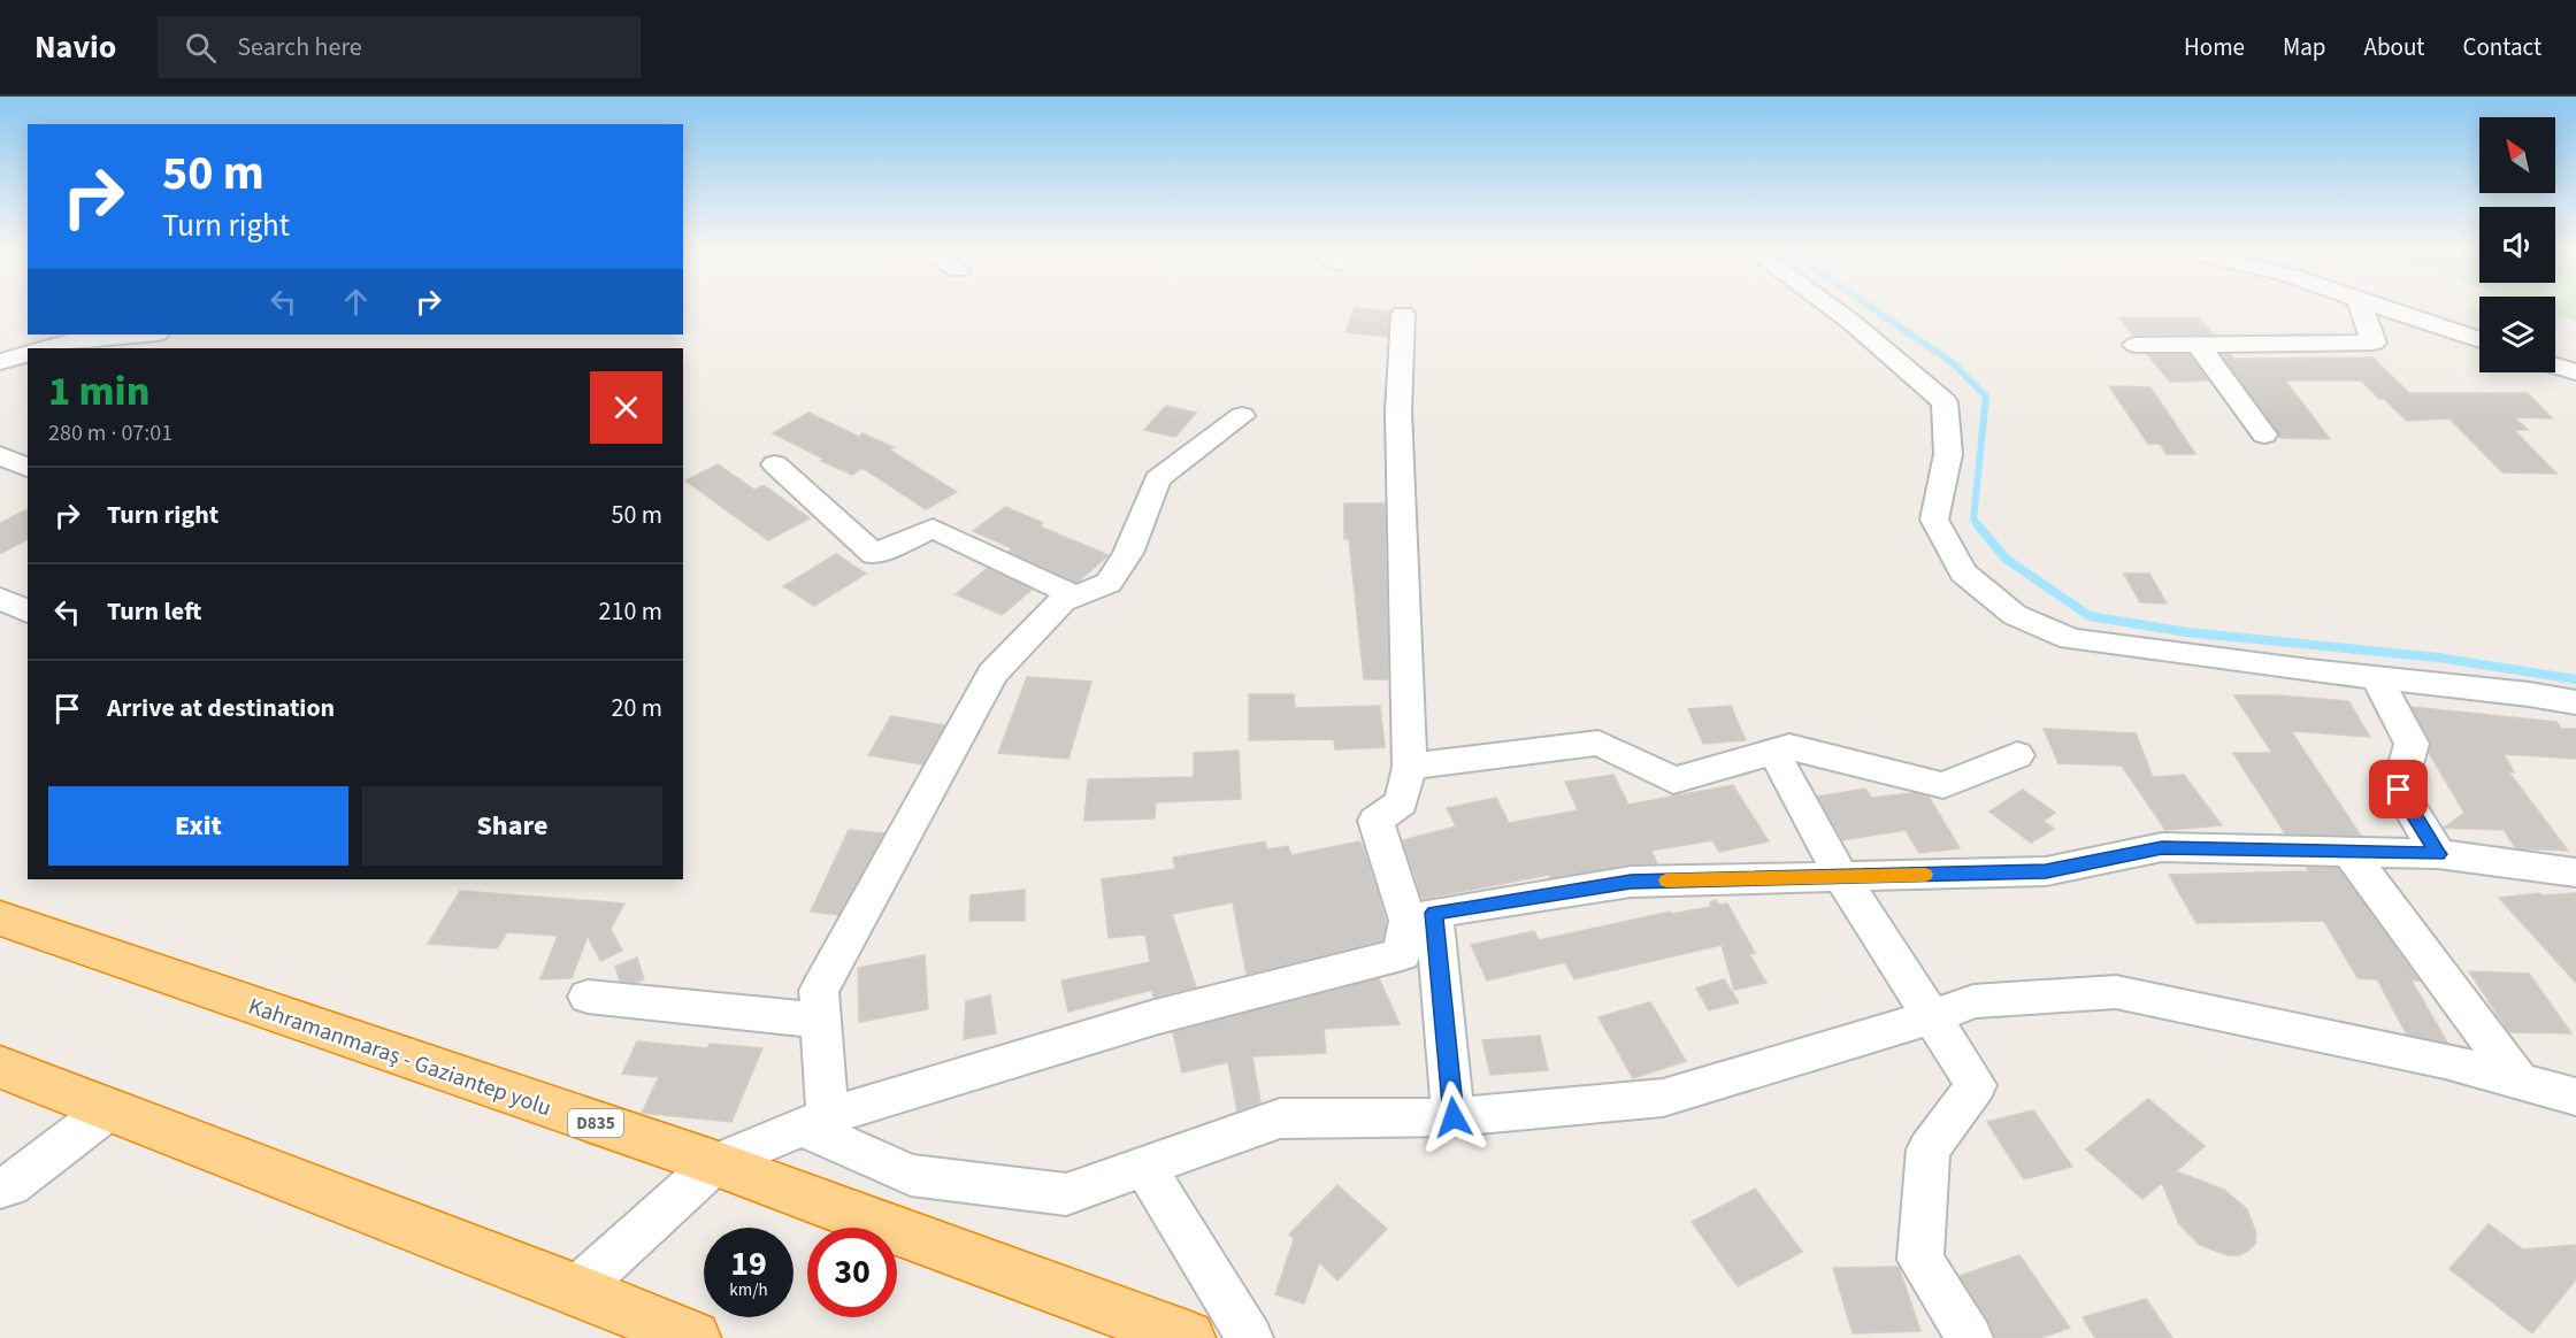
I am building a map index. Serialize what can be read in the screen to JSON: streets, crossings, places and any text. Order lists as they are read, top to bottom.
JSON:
{
  "streets": {
    "highway": ["Kahramanmaraş - Gaziantep yolu", "D835"]
  },
  "north": "top left",
  "page": {
    "header": "Navio",
    "search": "Search here",
    "nav": [
      "Home",
      "Map",
      "About",
      "Contact"
    ],
    "turn": ["50 m", "Turn right"],
    "heading": ["1 min", "280 m · 07:01"],
    "list": [
      {
        "name": "Turn right",
        "value": "50 m"
      },
      {
        "name": "Turn left",
        "value": "210 m"
      },
      {
        "name": "Arrive at destination",
        "value": "20 m"
      }
    ],
    "buttons": ["Exit", "Share"],
    "speed": "19 km/h",
    "limit": "30"
  }
}
